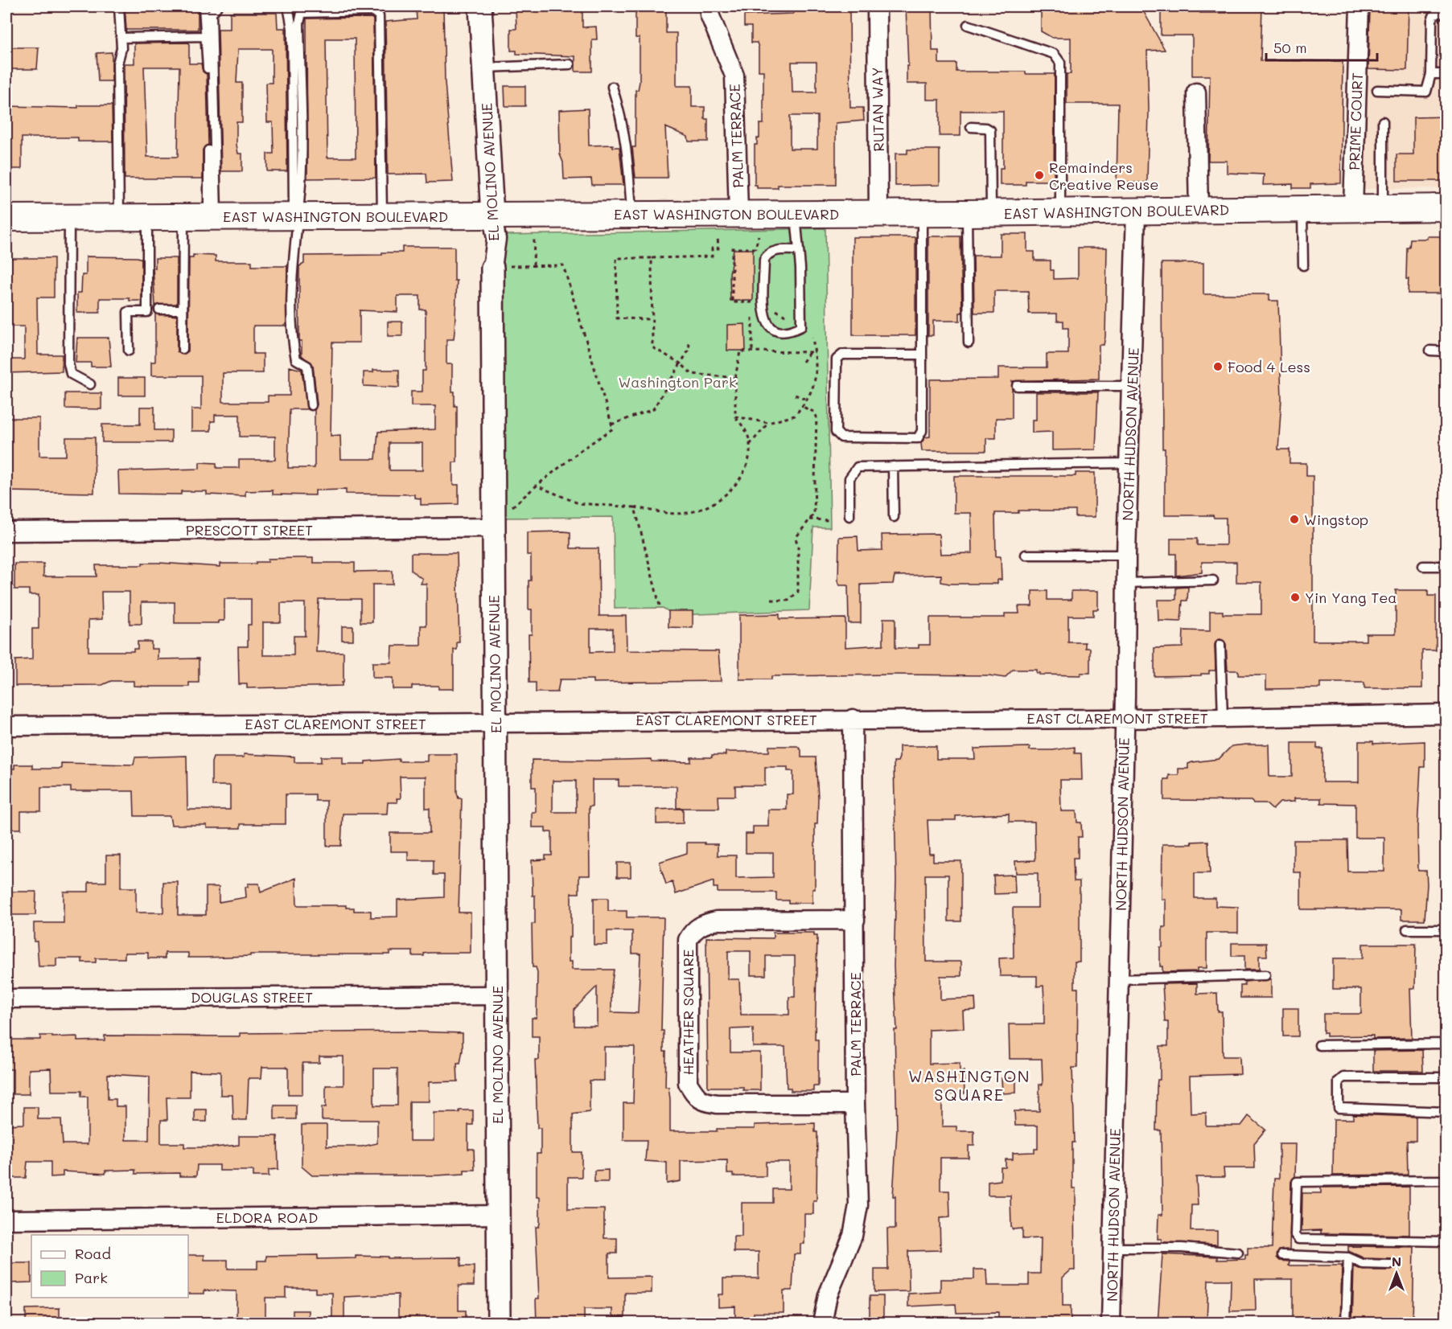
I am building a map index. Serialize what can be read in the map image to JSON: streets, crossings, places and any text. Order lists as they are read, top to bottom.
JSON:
{
  "streets": {
    "main road": ["EAST WASHINGTON BOULEVARD"],
    "street": [
      "RUTAN WAY",
      "PRIME COURT",
      "PALM TERRACE",
      "EL MOLINO AVENUE",
      "NORTH HUDSON AVENUE",
      "PRESCOTT STREET",
      "EAST CLAREMONT STREET",
      "DOUGLAS STREET",
      "HEATHER SQUARE",
      "ELDORA ROAD"
    ]
  },
  "crossings": [
    ["RUTAN WAY", "EAST WASHINGTON BOULEVARD"],
    ["PRIME COURT", "EAST WASHINGTON BOULEVARD"],
    ["PALM TERRACE", "EAST WASHINGTON BOULEVARD"],
    ["PALM TERRACE", "EAST CLAREMONT STREET"],
    ["PALM TERRACE", "HEATHER SQUARE"],
    ["EL MOLINO AVENUE", "EAST WASHINGTON BOULEVARD"],
    ["EL MOLINO AVENUE", "PRESCOTT STREET"],
    ["EL MOLINO AVENUE", "EAST CLAREMONT STREET"],
    ["EL MOLINO AVENUE", "DOUGLAS STREET"],
    ["EL MOLINO AVENUE", "ELDORA ROAD"],
    ["EAST WASHINGTON BOULEVARD", "NORTH HUDSON AVENUE"],
    ["NORTH HUDSON AVENUE", "EAST CLAREMONT STREET"]
  ],
  "districts": ["WASHINGTON SQUARE"],
  "parks": ["Washington Park"],
  "places": [
    "Remainders Creative Reuse",
    "Food 4 Less",
    "Wingstop",
    "Yin Yang Tea"
  ],
  "legend": ["Road", "Park"],
  "scale_bar": "50 m",
  "north": "top"
}
